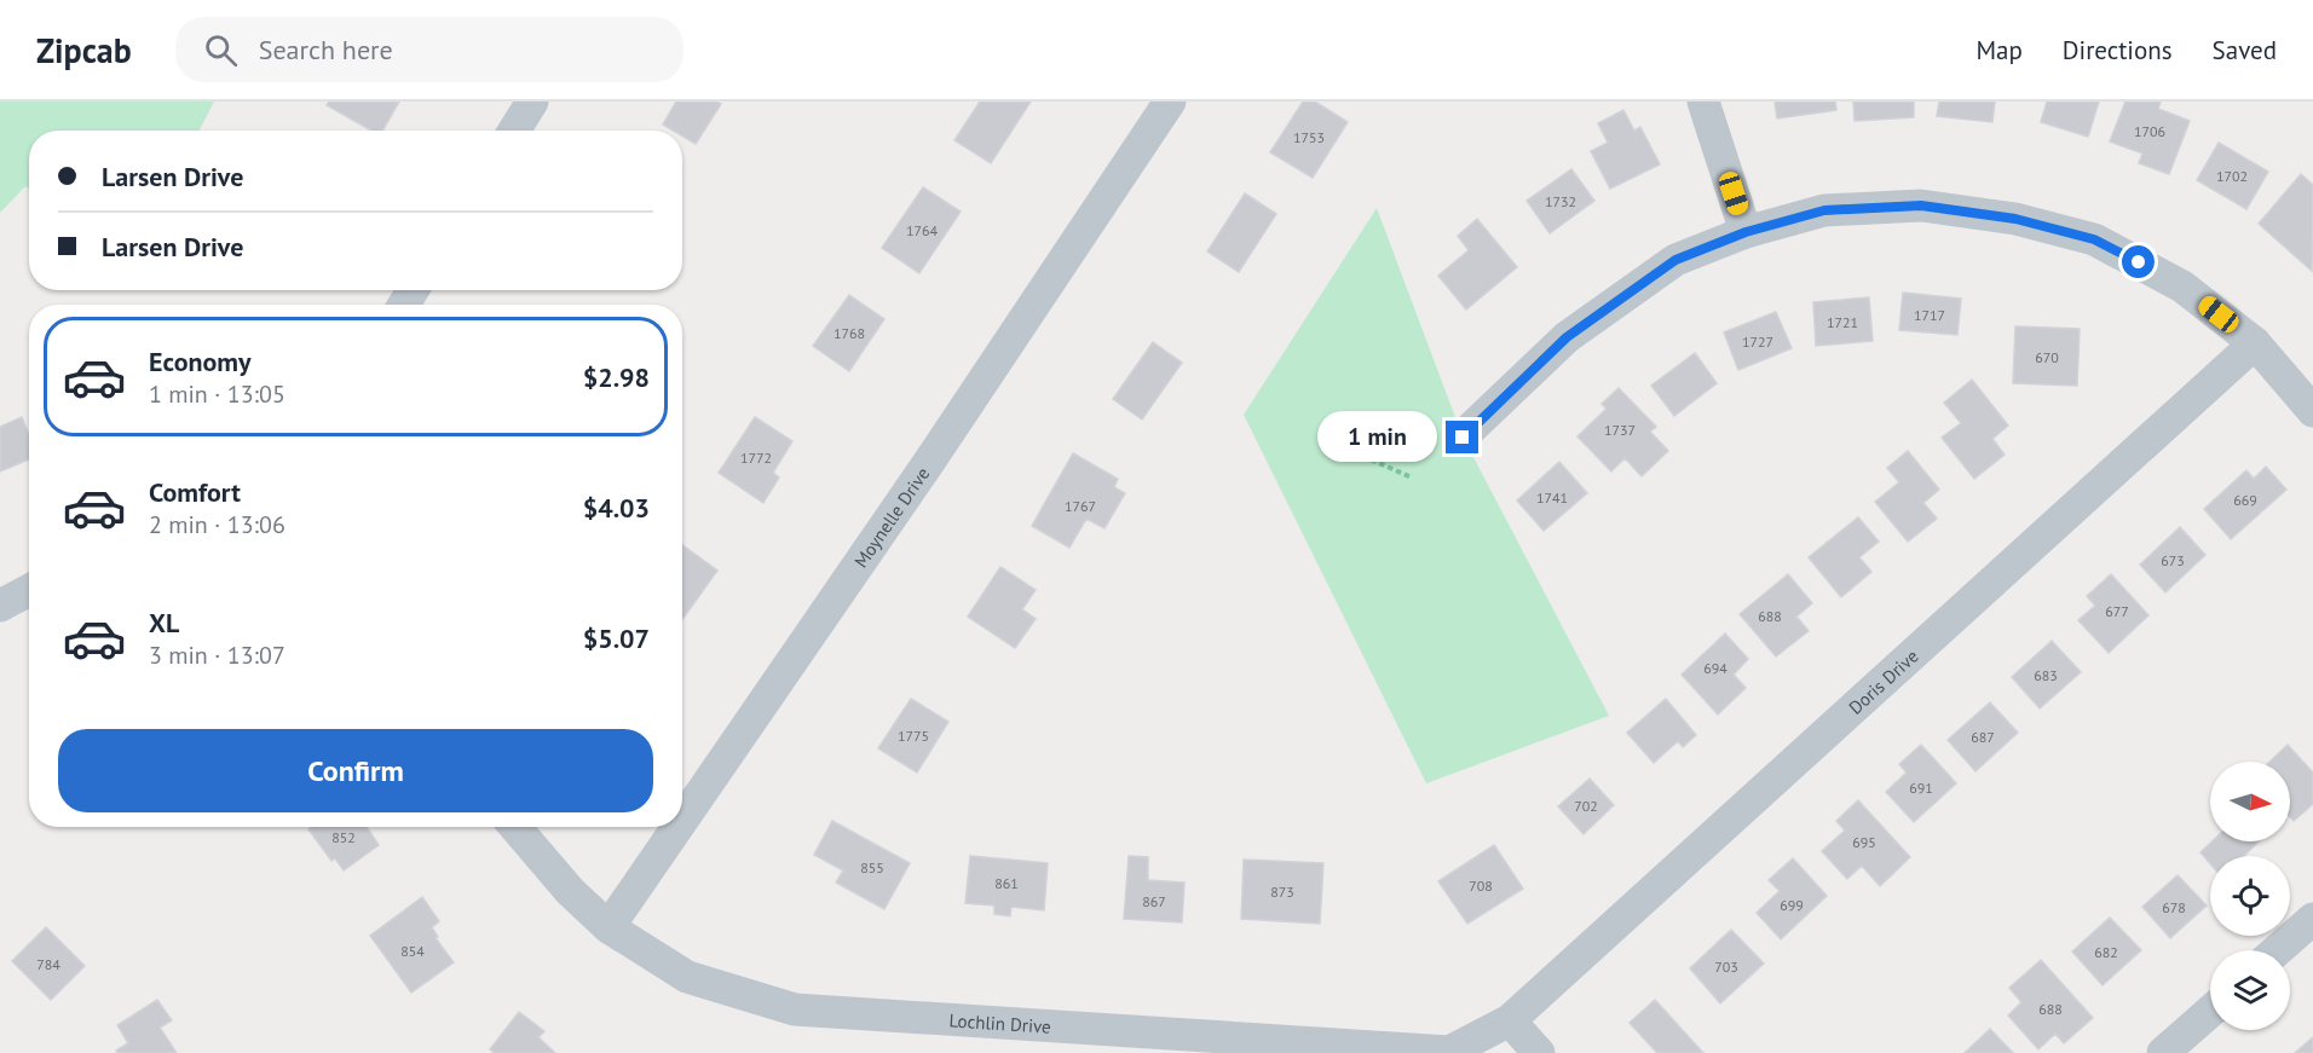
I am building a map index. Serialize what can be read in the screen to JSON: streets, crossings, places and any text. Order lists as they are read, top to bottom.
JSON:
{
  "streets": {
    "street": ["Moynelle Drive", "Doris Drive", "Lochlin Drive"]
  },
  "crossings": [
    ["Moynelle Drive", "Lochlin Drive"],
    ["Doris Drive", "Lochlin Drive"]
  ],
  "house_numbers": [
    "1706",
    "1753",
    "1702",
    "1732",
    "1764",
    "1717",
    "1721",
    "1768",
    "1727",
    "670",
    "1737",
    "1772",
    "1741",
    "669",
    "1767",
    "673",
    "677",
    "688",
    "694",
    "683",
    "1775",
    "687",
    "691",
    "702",
    "852",
    "695",
    "855",
    "861",
    "708",
    "873",
    "867",
    "699",
    "678",
    "854",
    "682",
    "784",
    "703",
    "688"
  ],
  "north": "right",
  "page": {
    "header": "Zipcab",
    "search": "Search here",
    "nav": ["Map", "Directions", "Saved"],
    "banner": ["Larsen Drive", "Larsen Drive"],
    "list": [
      {
        "name": "Economy",
        "note": "1 min · 13:05",
        "value": "$2.98"
      },
      {
        "name": "Comfort",
        "note": "2 min · 13:06",
        "value": "$4.03"
      },
      {
        "name": "XL",
        "note": "3 min · 13:07",
        "value": "$5.07"
      }
    ],
    "bubble": "1 min",
    "buttons": "Confirm"
  }
}
